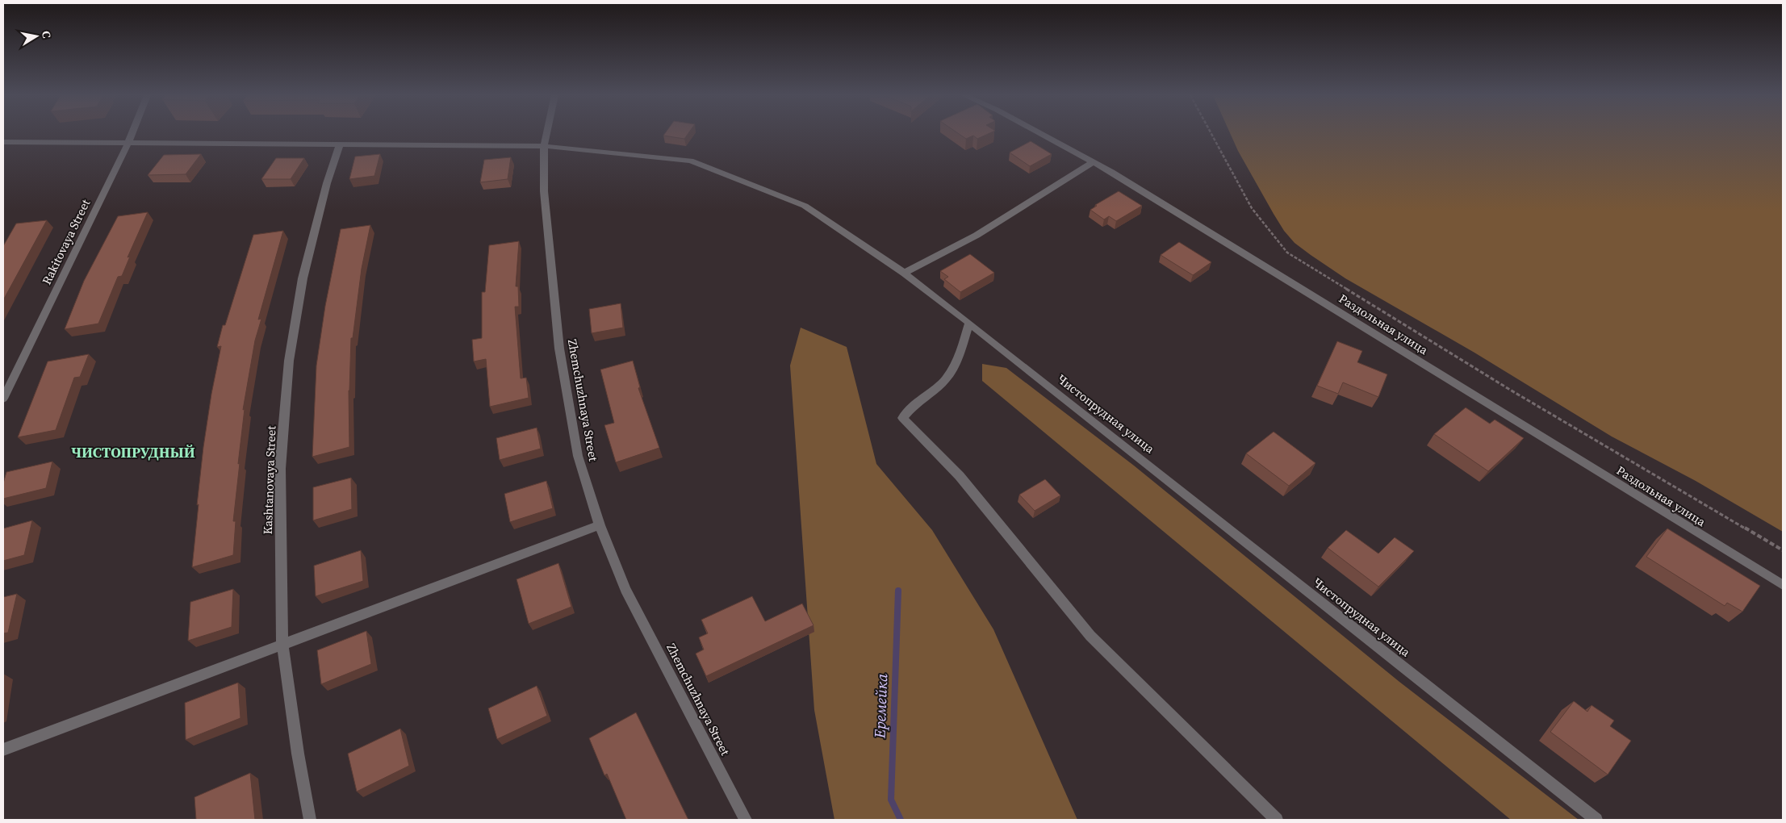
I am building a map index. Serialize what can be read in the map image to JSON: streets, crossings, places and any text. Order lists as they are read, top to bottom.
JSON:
{
  "streets": {
    "street": [
      "Rakitovaya Street",
      "Раздольная улица",
      "Zhemchuzhnaya Street",
      "Чистопрудная улица",
      "Kashtanovaya Street"
    ]
  },
  "crossings": [
    ["Rakitovaya Street", "Чистопрудная улица"],
    ["Zhemchuzhnaya Street", "Чистопрудная улица"],
    ["Чистопрудная улица", "Kashtanovaya Street"]
  ],
  "districts": ["ЧИСТОПРУДНЫЙ"],
  "water": ["Еремейка"],
  "north": "right"
}
